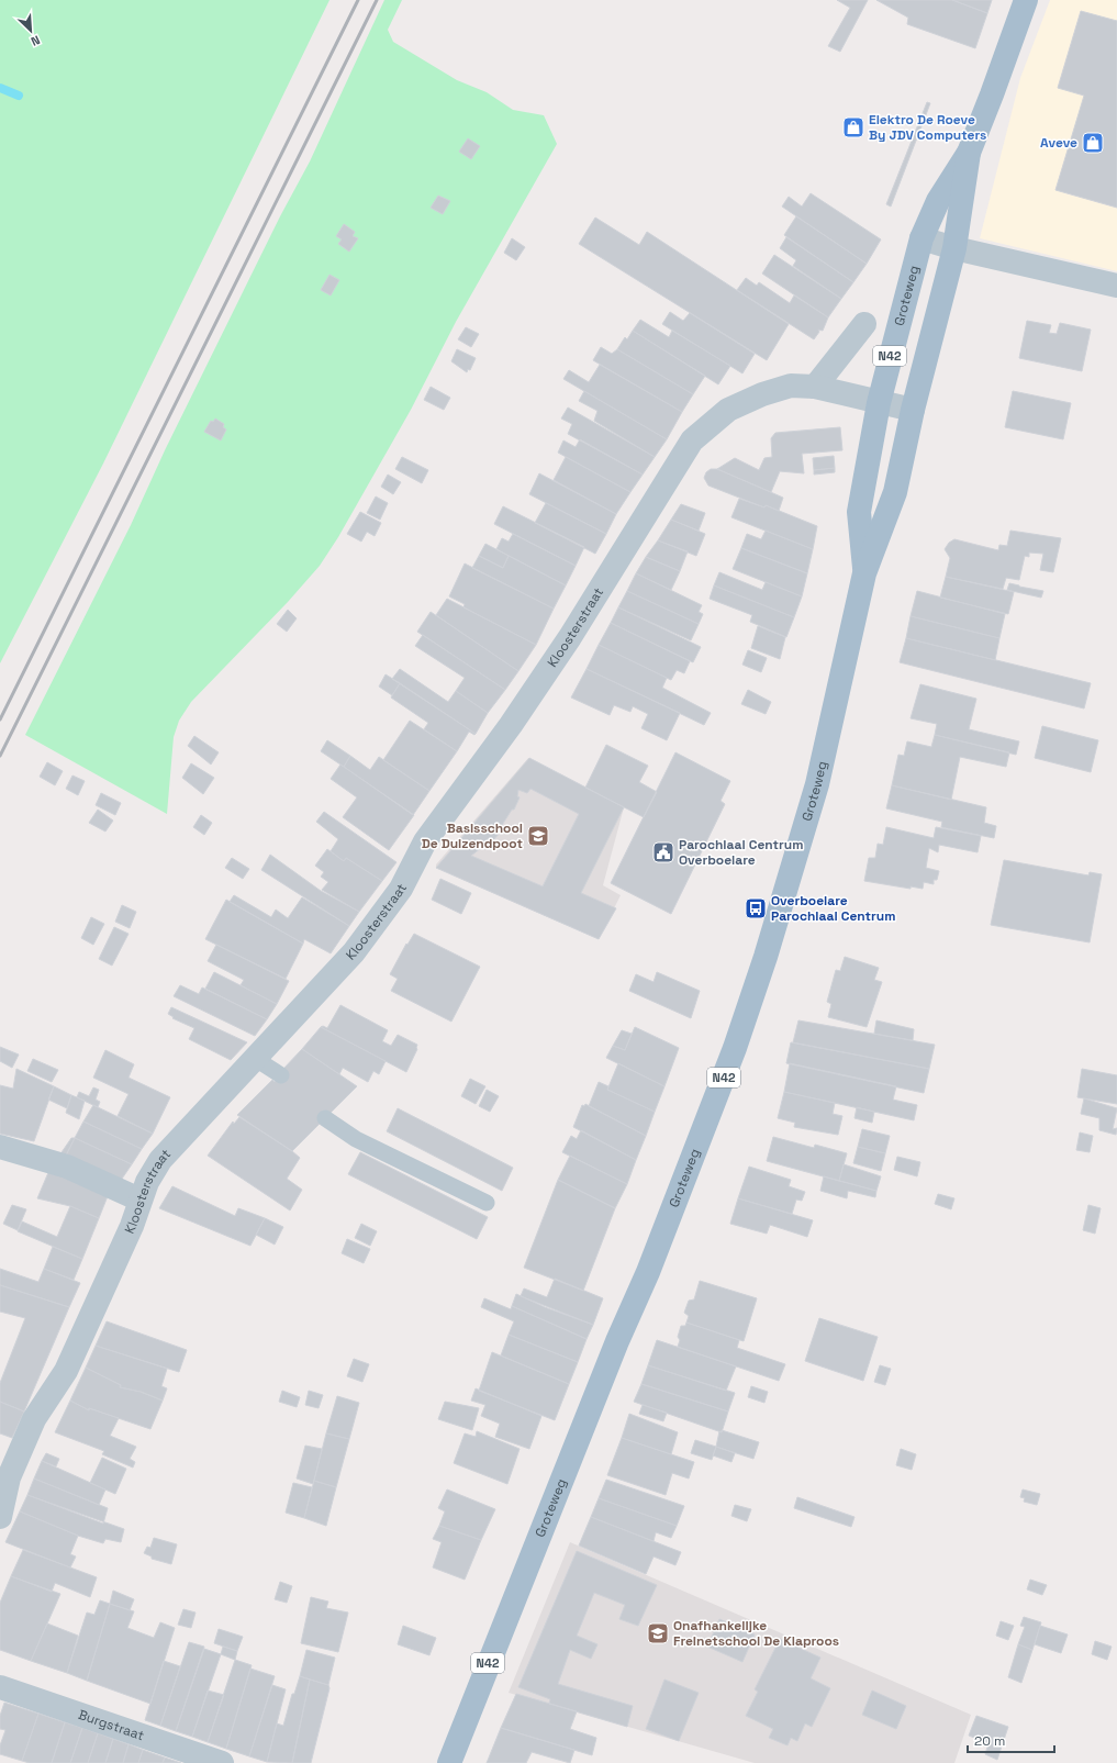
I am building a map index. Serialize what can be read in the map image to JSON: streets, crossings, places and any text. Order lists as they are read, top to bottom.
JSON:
{
  "streets": {
    "main road": ["Groteweg", "N42"],
    "street": ["Kloosterstraat", "Burgstraat"]
  },
  "crossings": [
    ["Groteweg", "Kloosterstraat"]
  ],
  "places": {
    "shop": ["Elektro De Roeve By JDV Computers", "Aveve"],
    "school or university": ["Basisschool De Duizendpoot", "Onafhankelijke Freinetschool De Klaproos"],
    "public building": ["Parochiaal Centrum Overboelare"],
    "bus stop": ["Overboelare Parochiaal Centrum"]
  },
  "scale_bar": "20 m",
  "north": "bottom right"
}
